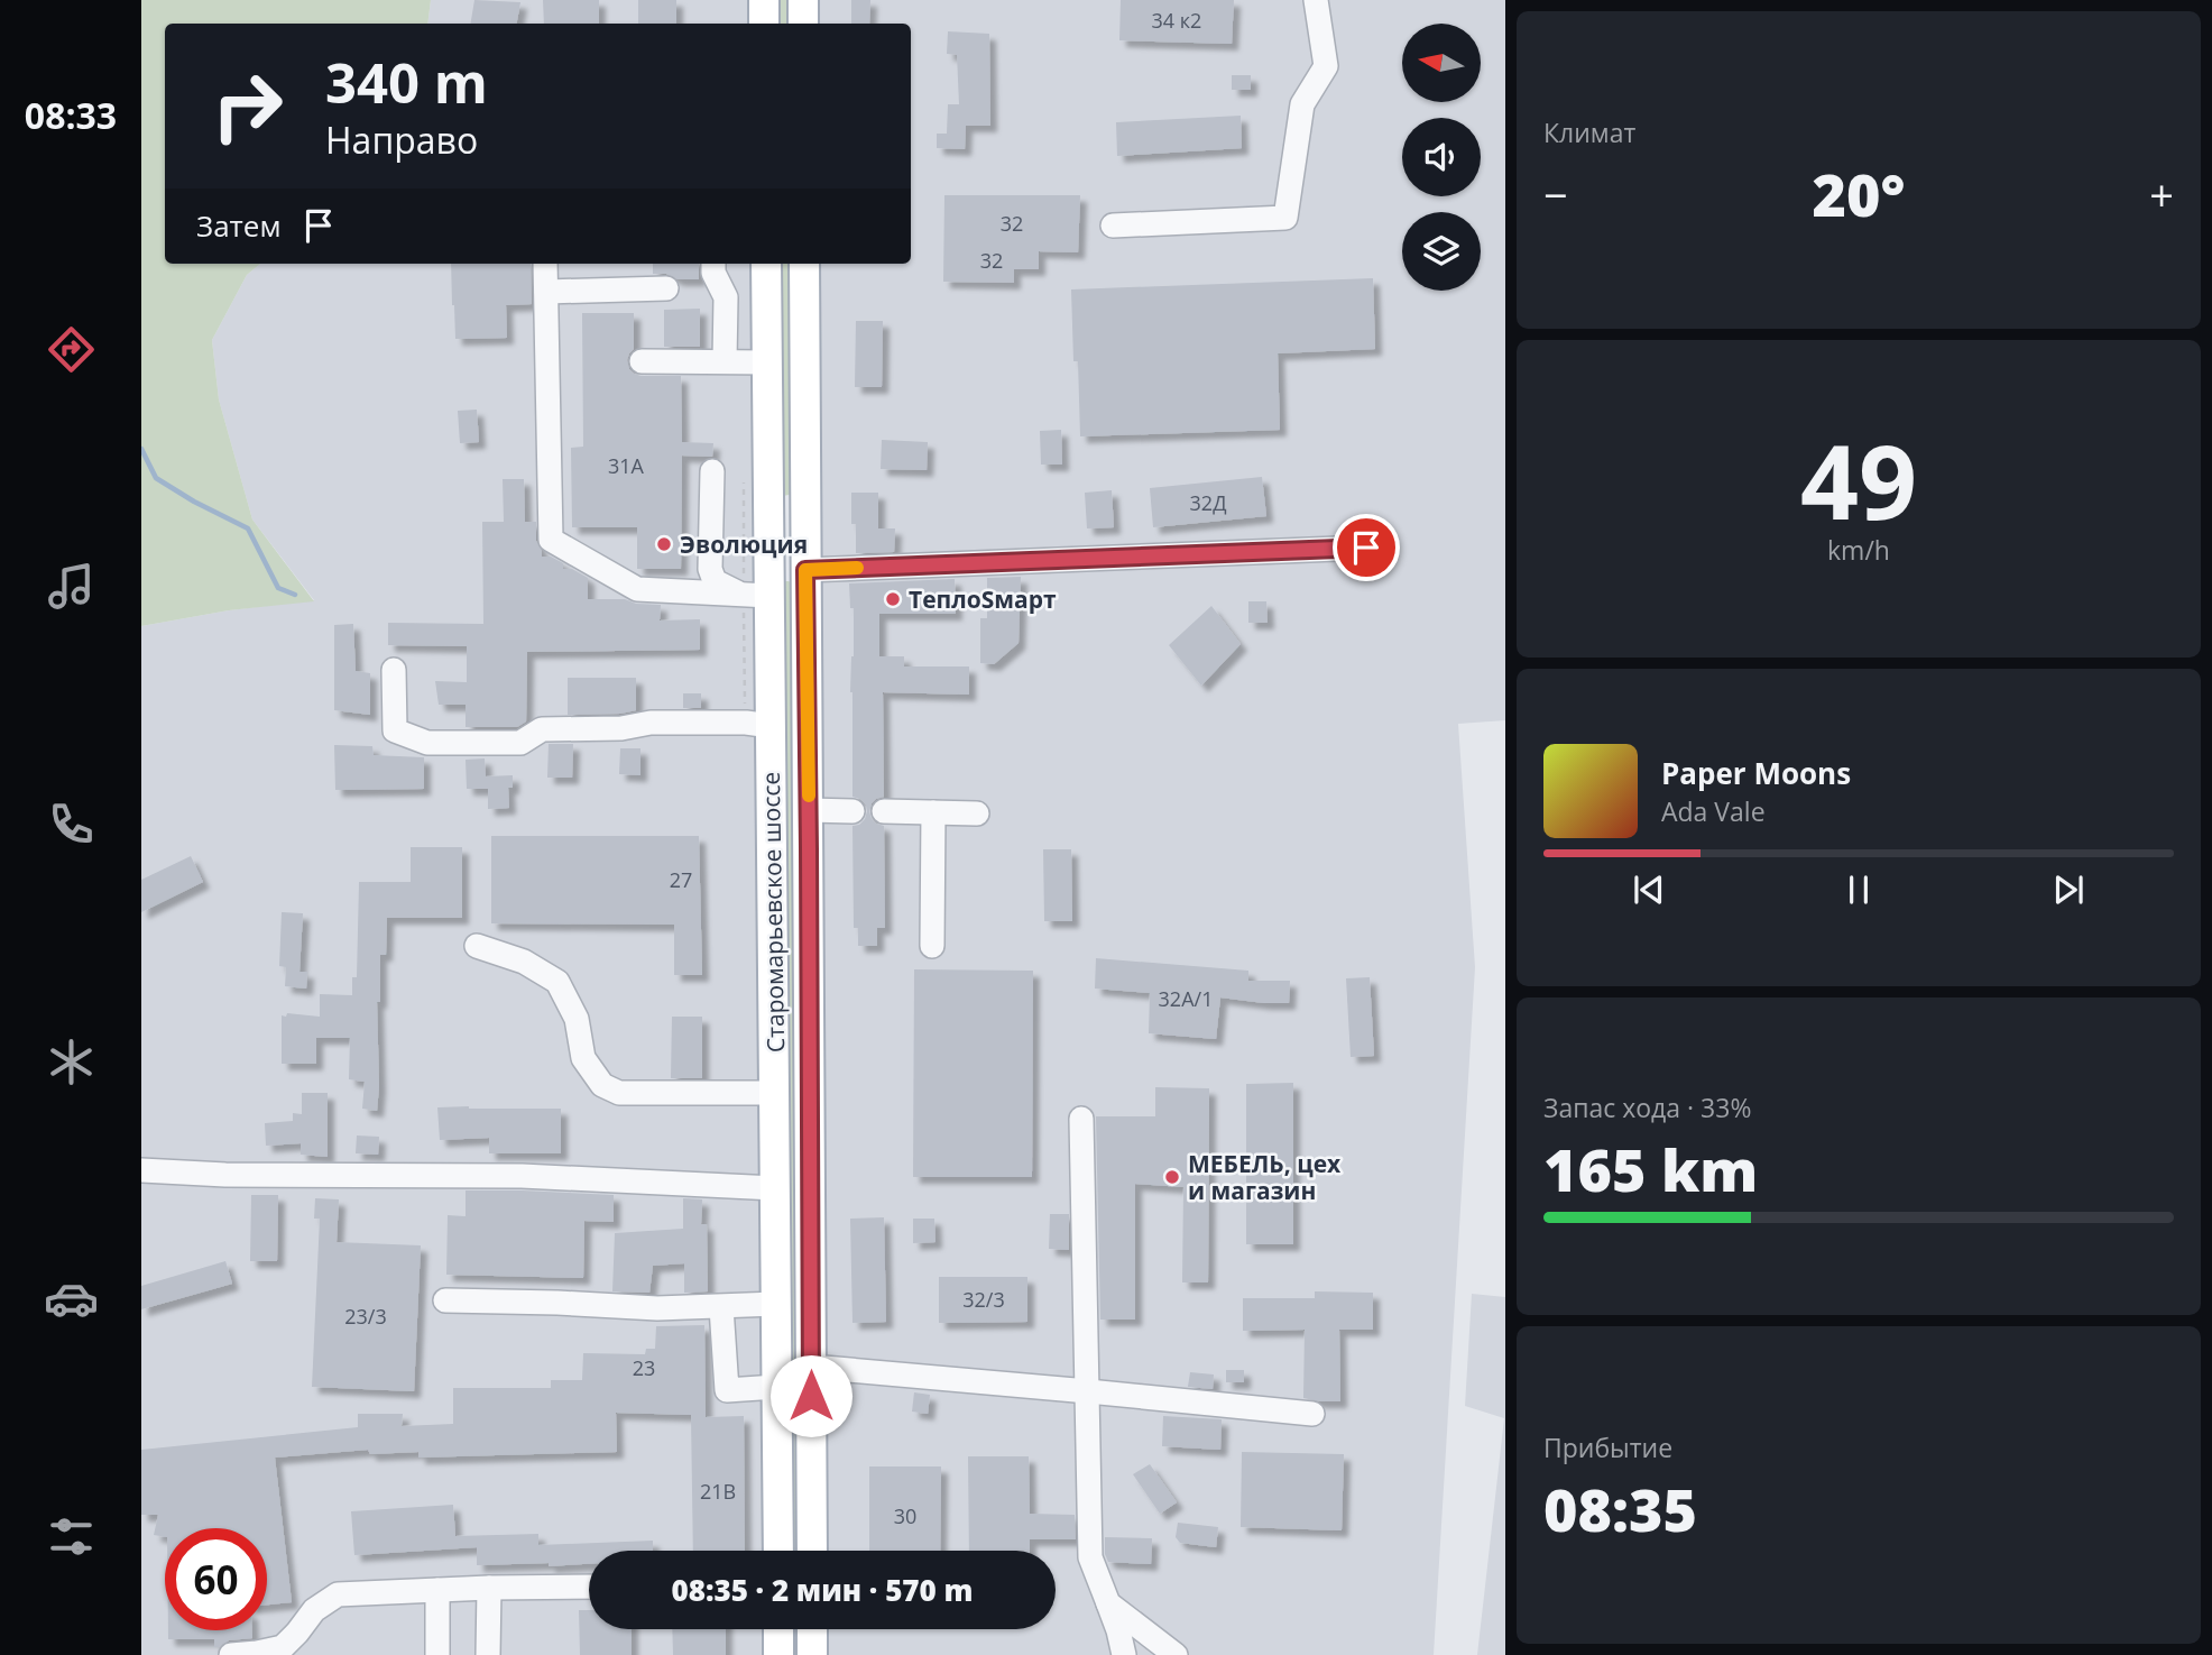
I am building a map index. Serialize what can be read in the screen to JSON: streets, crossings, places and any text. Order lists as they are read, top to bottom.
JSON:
{
  "streets": {
    "main road": ["Старомарьевское шоссе"]
  },
  "places": ["Эволюция", "ТеплоSмарт", "МЕБЕЛЬ, цех и магазин"],
  "house_numbers": [
    "34 к2",
    "32",
    "32",
    "31А",
    "32Д",
    "27",
    "32А/1",
    "32/3",
    "23/3",
    "23",
    "21В",
    "30"
  ],
  "north": "left",
  "page": {
    "tabs": "08:33",
    "tile": [
      "Климат",
      ["49", "km/h"],
      ["Запас хода · 33%", "165 km"],
      ["Прибытие", "08:35"]
    ],
    "turn": ["340 m", "Направо"],
    "heat": ["−", "20°", "+"],
    "then": "Затем",
    "song": ["Paper Moons", "Ada Vale"],
    "limit": "60",
    "trip": "08:35 · 2 мин · 570 m"
  }
}
